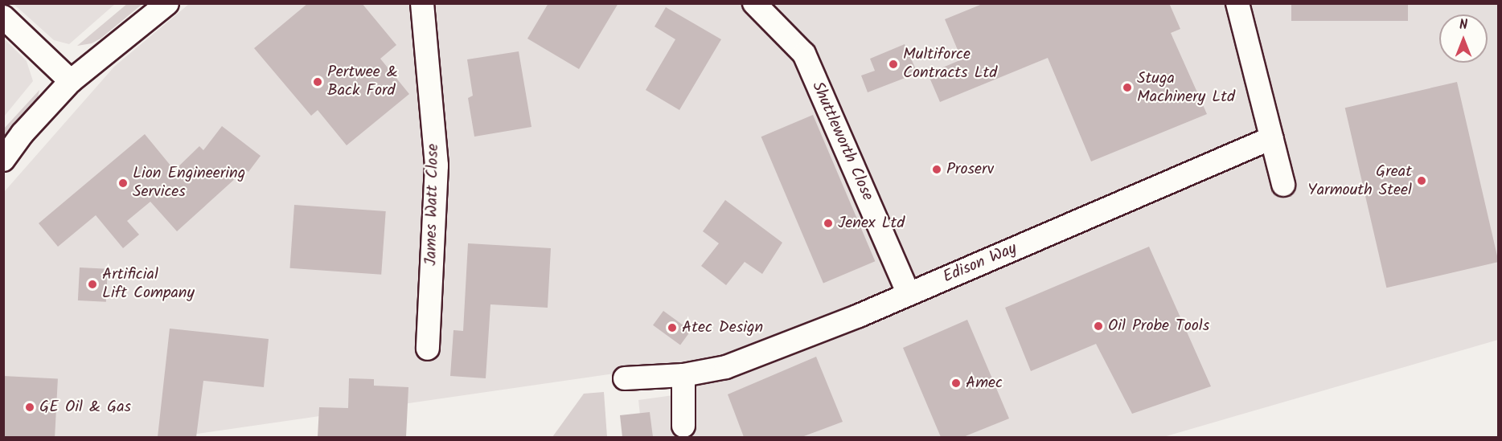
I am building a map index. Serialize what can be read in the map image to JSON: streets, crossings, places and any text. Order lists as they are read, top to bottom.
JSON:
{
  "streets": {
    "street": ["Shuttleworth Close", "James Watt Close", "Edison Way"]
  },
  "crossings": [
    ["Shuttleworth Close", "Edison Way"]
  ],
  "places": [
    "Multiforce Contracts Ltd",
    "Pertwee & Back Ford",
    "Stuga Machinery Ltd",
    "Proserv",
    "Great Yarmouth Steel",
    "Lion Engineering Services",
    "Jenex Ltd",
    "Artificial Lift Company",
    "Oil Probe Tools",
    "Atec Design",
    "Amec",
    "GE Oil & Gas"
  ],
  "north": "top"
}
